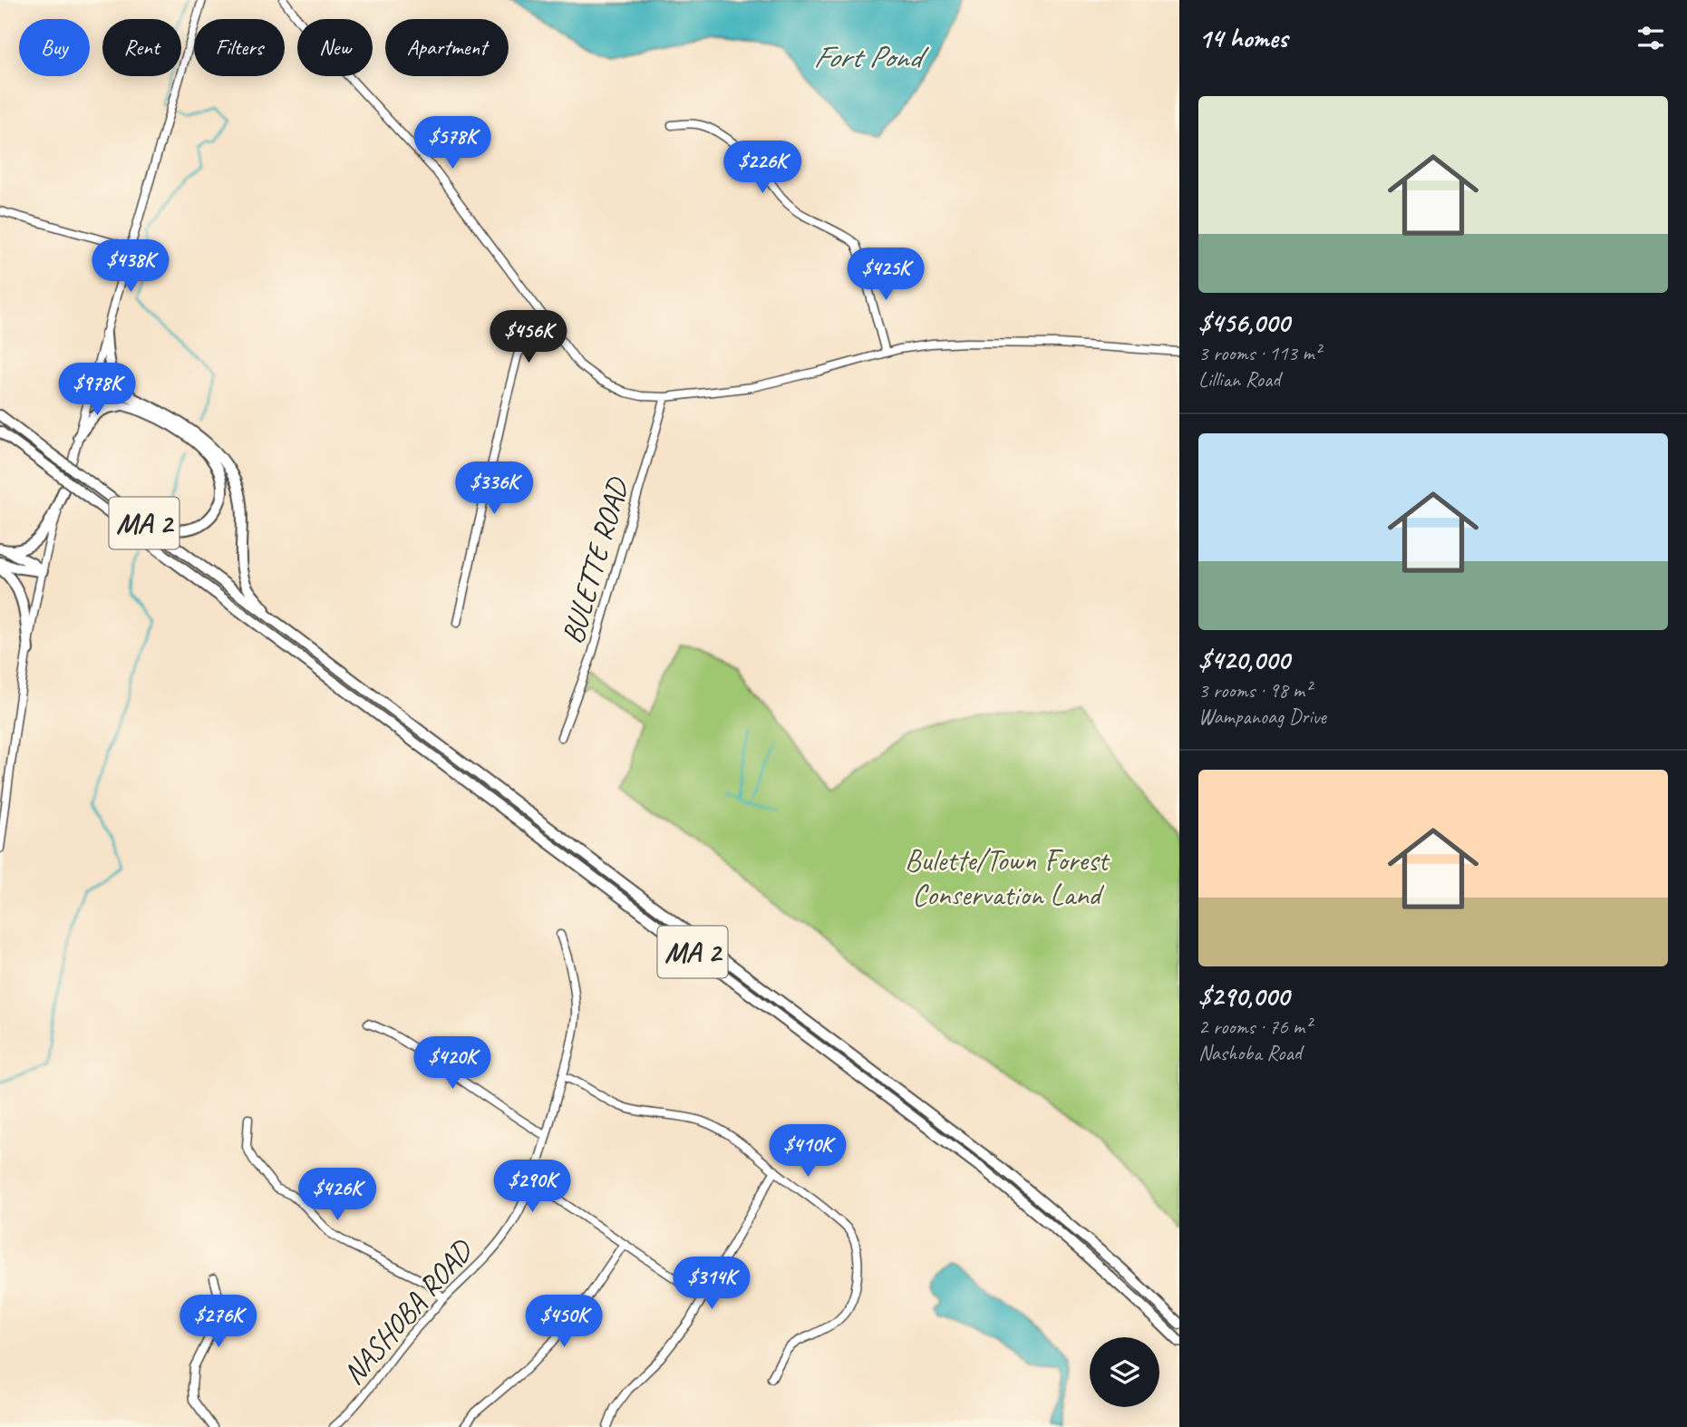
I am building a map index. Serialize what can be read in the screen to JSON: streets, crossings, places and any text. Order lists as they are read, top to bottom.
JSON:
{
  "streets": {
    "highway": ["MA 2"],
    "street": ["BULETTE ROAD", "NASHOBA ROAD"]
  },
  "water": ["Fort Pond"],
  "parks": ["Bulette/Town Forest Conservation Land"],
  "page": {
    "heading": "14 homes",
    "chip": [
      "Buy",
      "Rent",
      "Filters",
      "New",
      "Apartment"
    ],
    "list": [
      {
        "name": "$456,000",
        "note": "3 rooms · 113 m² · Lillian Road"
      },
      {
        "name": "$420,000",
        "note": "3 rooms · 98 m² · Wampanoag Drive"
      },
      {
        "name": "$290,000",
        "note": "2 rooms · 76 m² · Nashoba Road"
      }
    ],
    "price": [
      "$578K",
      "$226K",
      "$438K",
      "$425K",
      "$456K",
      "$978K",
      "$336K",
      "$420K",
      "$410K",
      "$290K",
      "$426K",
      "$314K",
      "$276K",
      "$450K"
    ]
  }
}
